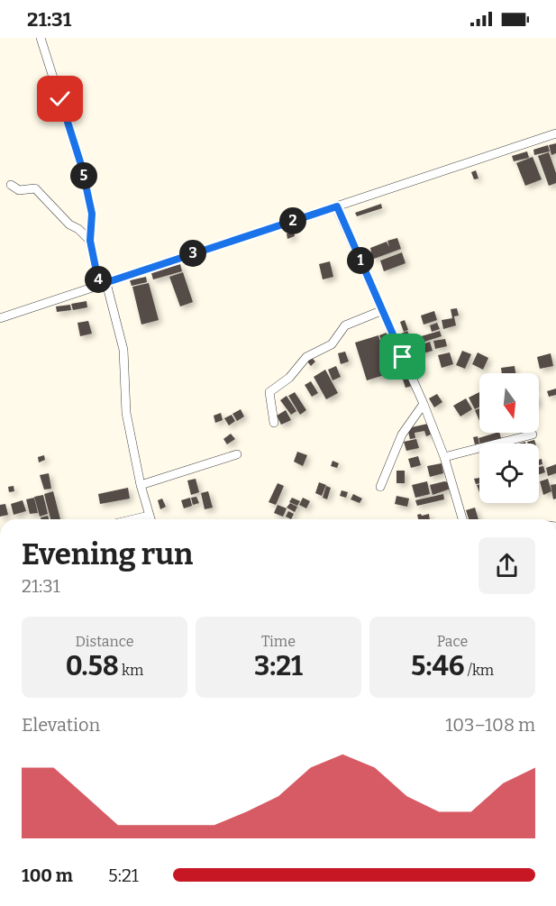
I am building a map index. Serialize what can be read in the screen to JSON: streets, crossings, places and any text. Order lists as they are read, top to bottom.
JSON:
{
  "north": "bottom",
  "page": {
    "status": "21:31",
    "pins": [
      "5",
      "2",
      "3",
      "1",
      "4"
    ],
    "heading": ["Evening run", "21:31"],
    "stats": [
      ["Distance", "0.58 km"],
      ["Time", "3:21"],
      ["Pace", "5:46 /km"]
    ],
    "chart": ["Elevation", "103–108 m"],
    "list": [
      {
        "name": "100 m",
        "note": "5:21"
      }
    ]
  }
}
